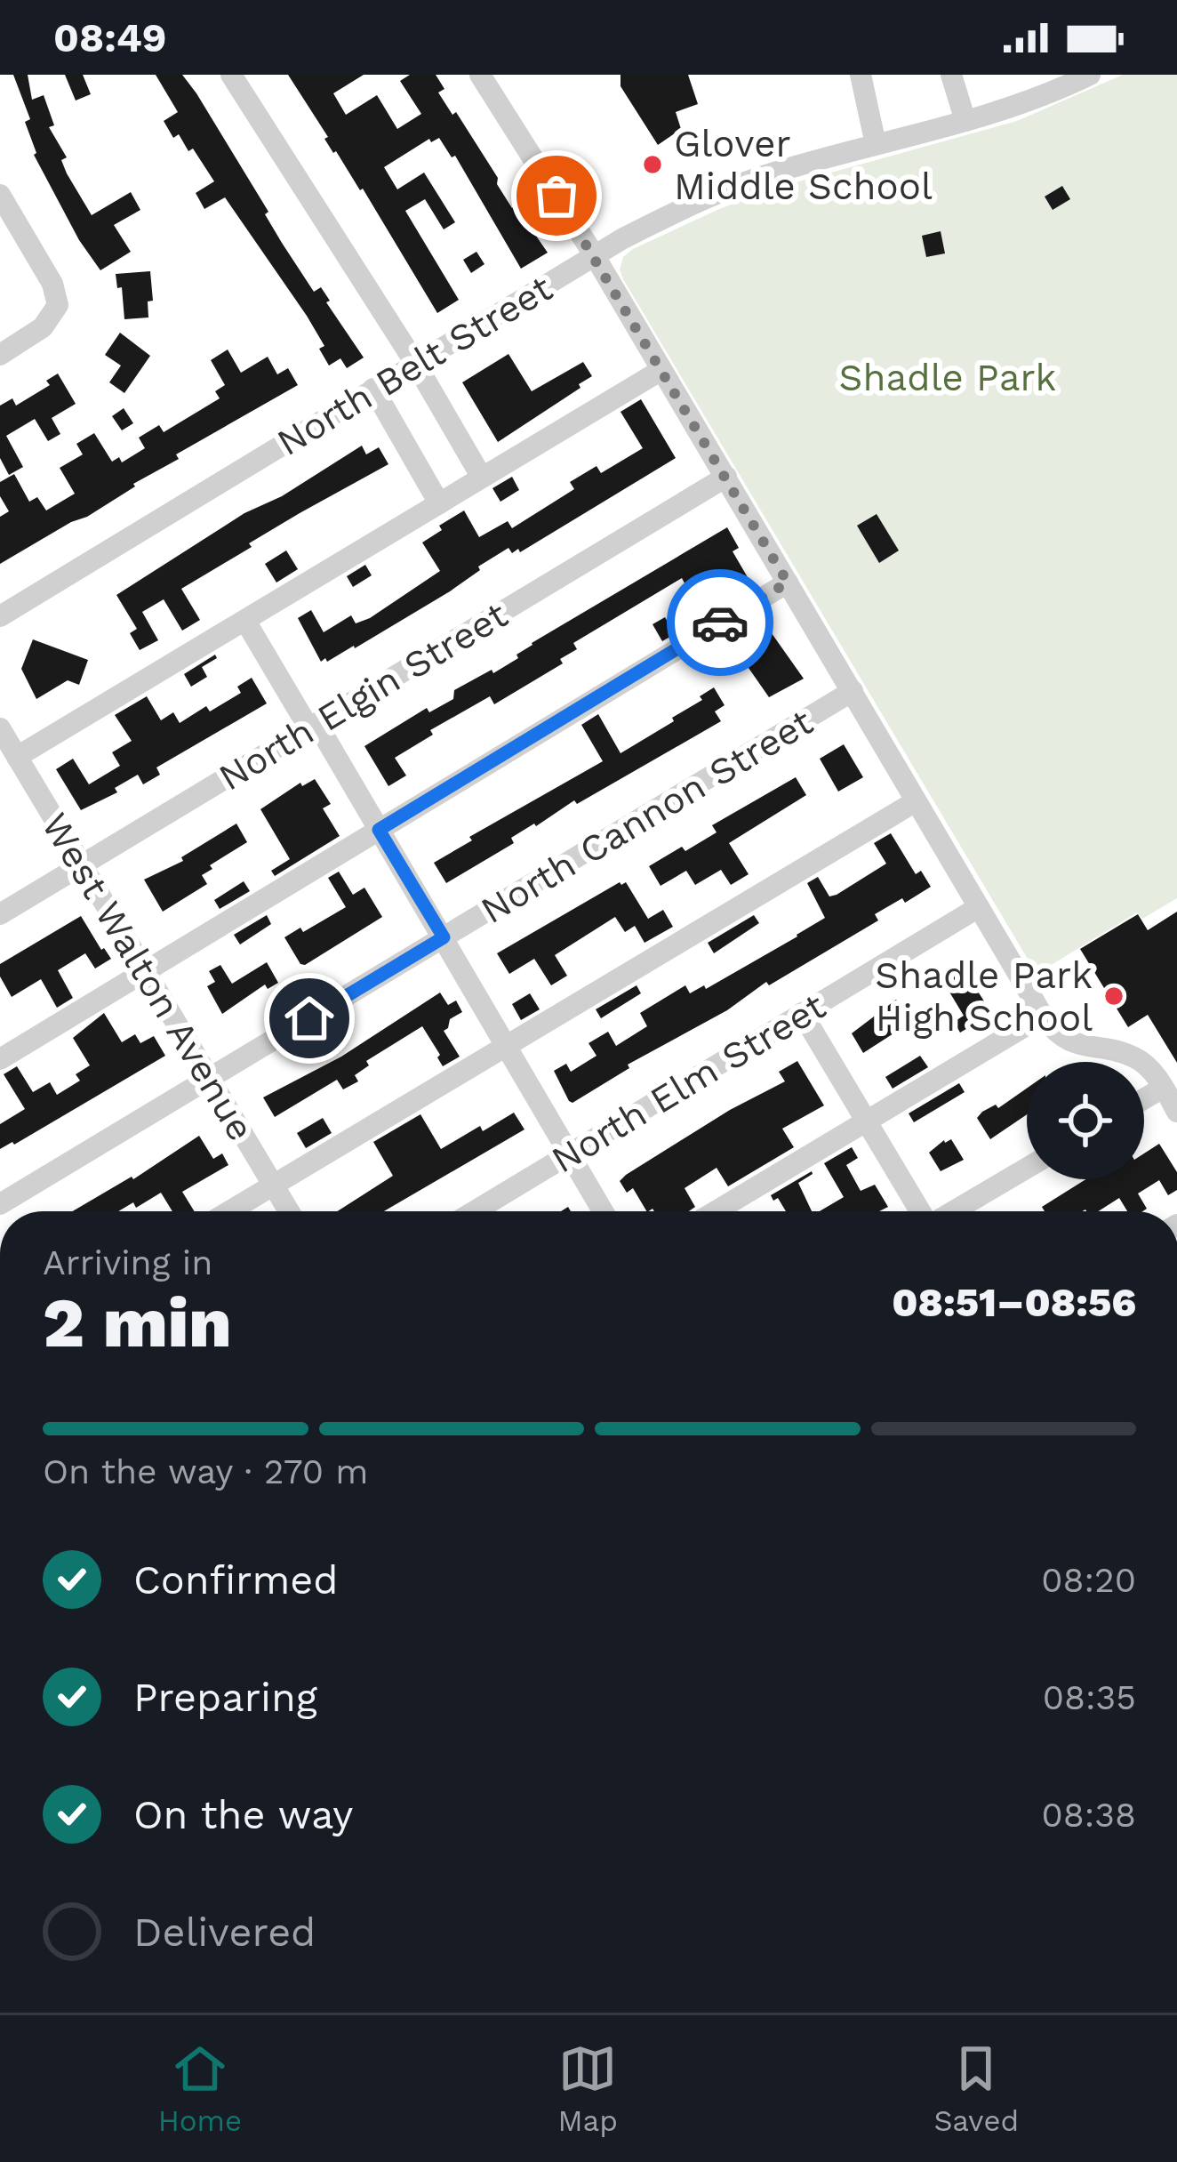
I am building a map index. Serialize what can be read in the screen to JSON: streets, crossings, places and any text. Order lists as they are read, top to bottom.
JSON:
{
  "streets": {
    "street": [
      "North Belt Street",
      "North Elgin Street",
      "North Cannon Street",
      "West Walton Avenue",
      "North Elm Street"
    ]
  },
  "crossings": [
    ["North Elgin Street", "West Walton Avenue"],
    ["North Cannon Street", "West Walton Avenue"]
  ],
  "parks": ["Shadle Park"],
  "places": ["Glover Middle School", "Shadle Park High School"],
  "page": {
    "status": "08:49",
    "heading": ["2 min", "Arriving in", "08:51–08:56"],
    "bar": "On the way · 270 m",
    "list": [
      ["Confirmed", "08:20"],
      ["Preparing", "08:35"],
      ["On the way", "08:38"],
      "Delivered"
    ],
    "tabs": ["Home", "Map", "Saved"]
  }
}
